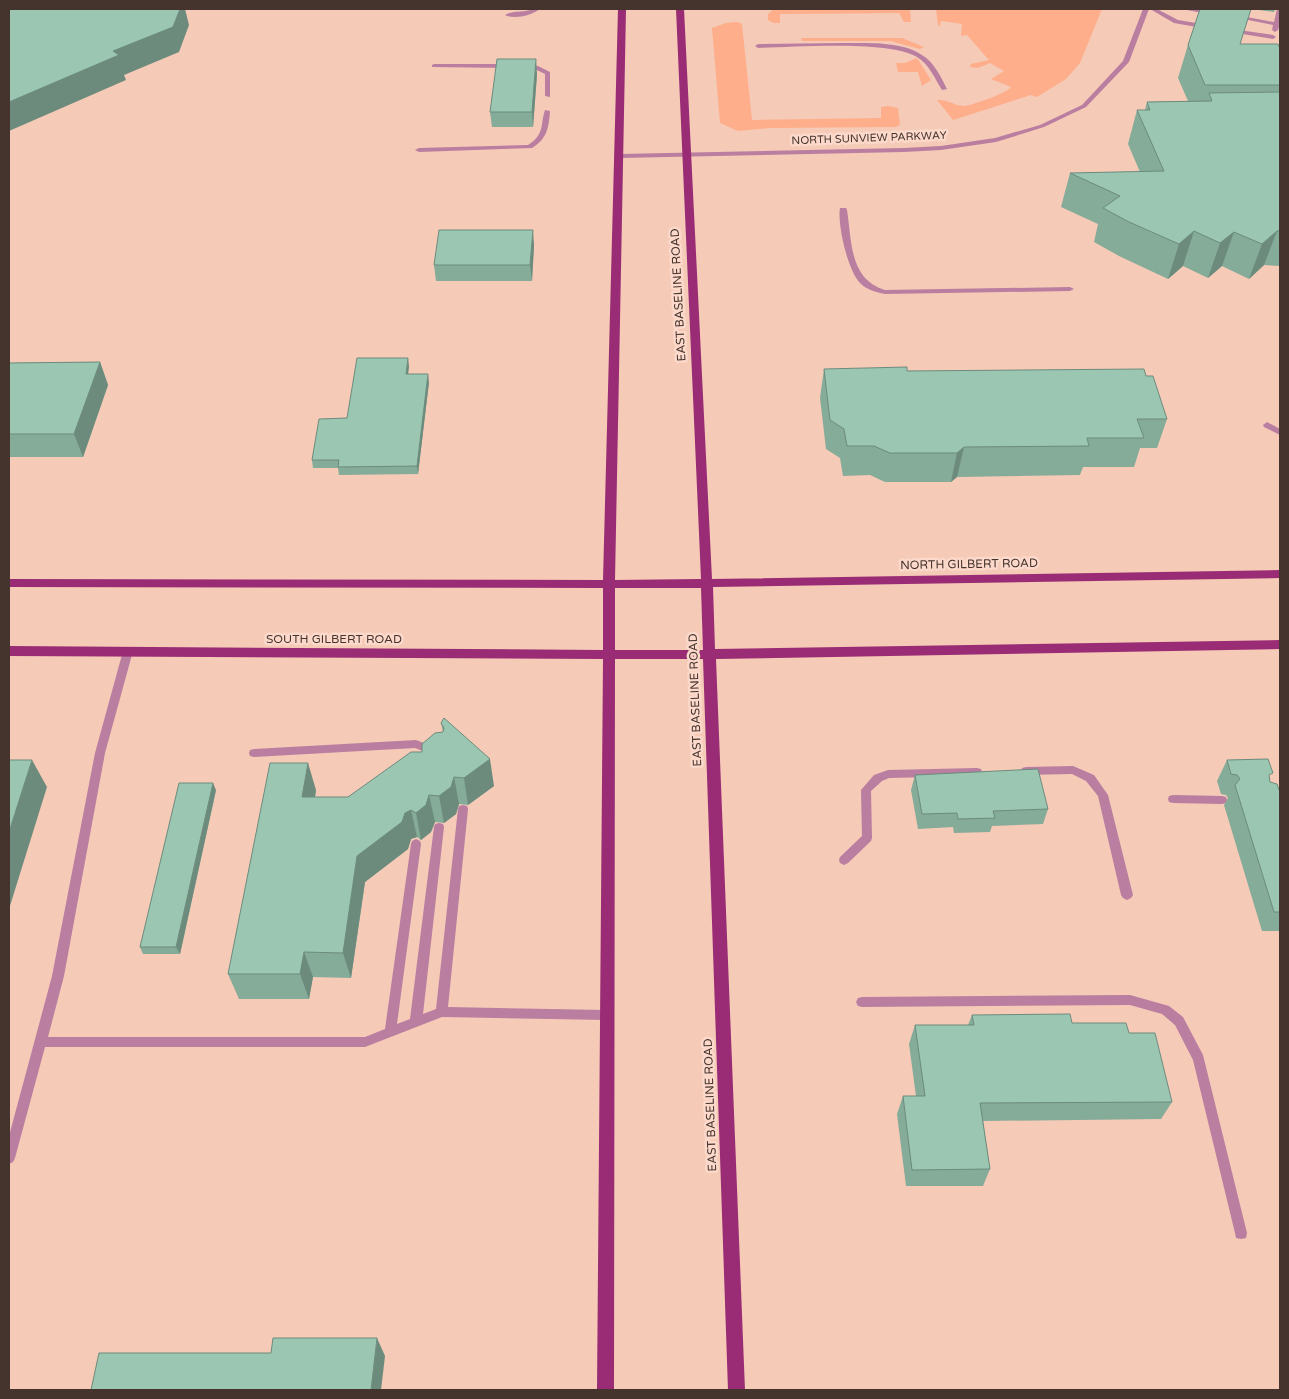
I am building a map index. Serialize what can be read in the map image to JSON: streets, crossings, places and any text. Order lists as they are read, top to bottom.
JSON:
{
  "streets": {
    "main road": ["EAST BASELINE ROAD", "NORTH GILBERT ROAD", "SOUTH GILBERT ROAD"],
    "street": ["NORTH SUNVIEW PARKWAY"]
  },
  "crossings": [
    ["NORTH SUNVIEW PARKWAY", "EAST BASELINE ROAD"],
    ["EAST BASELINE ROAD", "NORTH GILBERT ROAD"],
    ["EAST BASELINE ROAD", "SOUTH GILBERT ROAD"]
  ]
}
